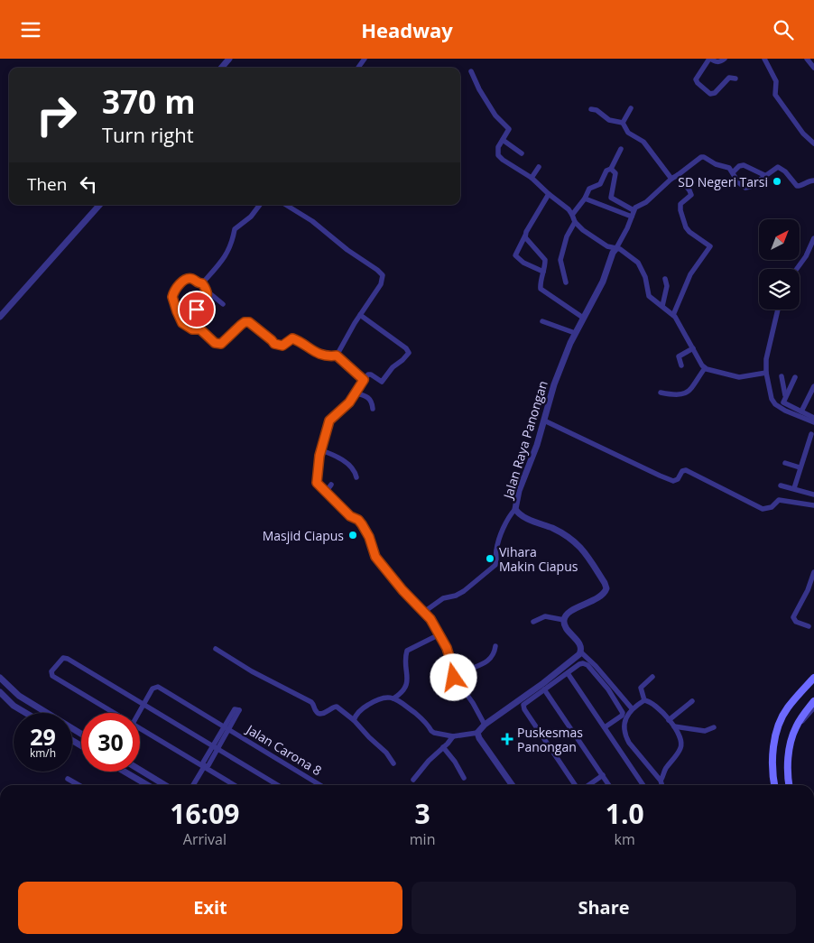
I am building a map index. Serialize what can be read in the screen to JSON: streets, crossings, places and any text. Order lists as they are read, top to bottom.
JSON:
{
  "streets": {
    "street": ["Jalan Raya Panongan", "Jalan Carona 8"]
  },
  "places": {
    "other": ["SD Negeri Tarsi", "Masjid Ciapus", "Vihara Makin Ciapus"],
    "health": ["Puskesmas Panongan"]
  },
  "north": "top right",
  "page": {
    "header": "Headway",
    "turn": ["370 m", "Turn right"],
    "then": "Then",
    "speed": "29 km/h",
    "limit": "30",
    "eta": [
      "16:09",
      "Arrival",
      "3",
      "min",
      "1.0",
      "km"
    ],
    "buttons": ["Exit", "Share"]
  }
}
